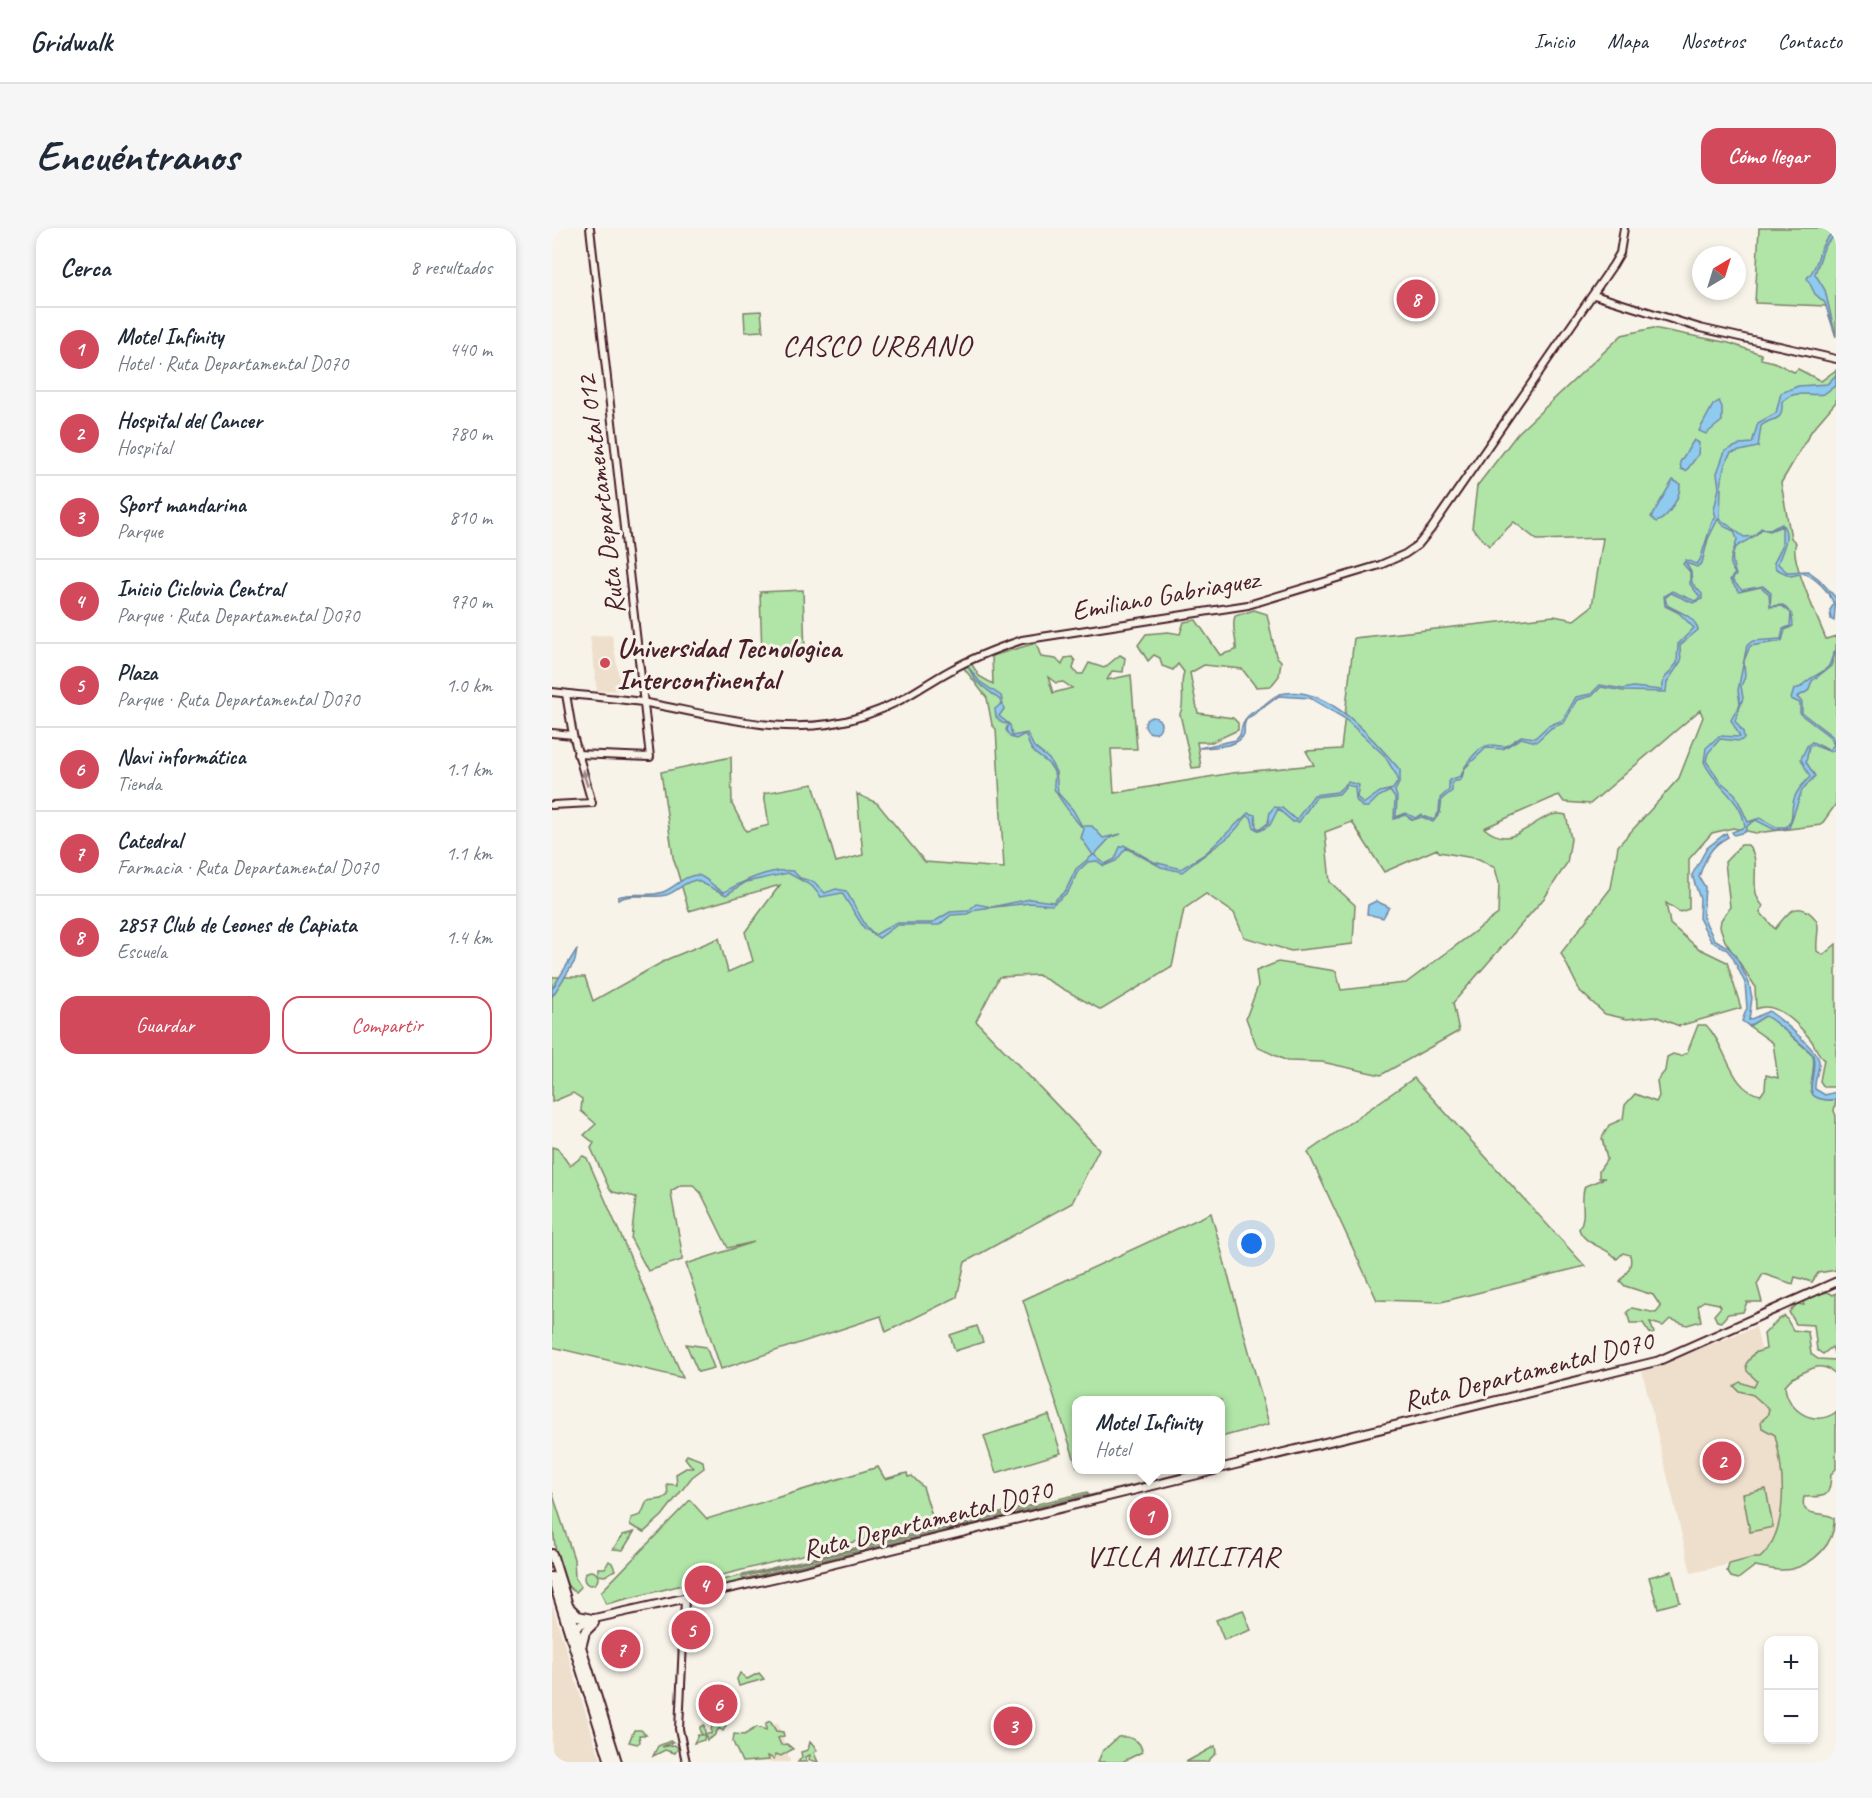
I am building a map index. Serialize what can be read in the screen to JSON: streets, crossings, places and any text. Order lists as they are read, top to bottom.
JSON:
{
  "streets": {
    "main road": ["Ruta Departamental 012", "Emiliano Gabriaguez", "Ruta Departamental D070"]
  },
  "crossings": [
    ["Ruta Departamental 012", "Emiliano Gabriaguez"]
  ],
  "districts": ["CASCO URBANO", "VILLA MILITAR"],
  "places": ["Universidad Tecnologica Intercontinental"],
  "north": "top right",
  "page": {
    "header": "Gridwalk",
    "nav": [
      "Inicio",
      "Mapa",
      "Nosotros",
      "Contacto"
    ],
    "buttons": [
      "Cómo llegar",
      ["Guardar", "Compartir"]
    ],
    "title": "Encuéntranos",
    "heading": ["Cerca", "8 resultados"],
    "pins": [
      "8",
      "2",
      "1",
      "4",
      "5",
      "7",
      "6",
      "3"
    ],
    "list": [
      {
        "mark": "1",
        "name": "Motel Infinity",
        "note": "Hotel · Ruta Departamental D070",
        "value": "440 m"
      },
      {
        "mark": "2",
        "name": "Hospital del Cancer",
        "note": "Hospital",
        "value": "780 m"
      },
      {
        "mark": "3",
        "name": "Sport mandarina",
        "note": "Parque",
        "value": "810 m"
      },
      {
        "mark": "4",
        "name": "Inicio Ciclovia Central",
        "note": "Parque · Ruta Departamental D070",
        "value": "970 m"
      },
      {
        "mark": "5",
        "name": "Plaza",
        "note": "Parque · Ruta Departamental D070",
        "value": "1.0 km"
      },
      {
        "mark": "6",
        "name": "Navi informática",
        "note": "Tienda",
        "value": "1.1 km"
      },
      {
        "mark": "7",
        "name": "Catedral",
        "note": "Farmacia · Ruta Departamental D070",
        "value": "1.1 km"
      },
      {
        "mark": "8",
        "name": "2857 Club de Leones de Capiata",
        "note": "Escuela",
        "value": "1.4 km"
      }
    ],
    "popup": ["Motel Infinity", "Hotel"],
    "map_buttons": ["+", "−"]
  }
}
